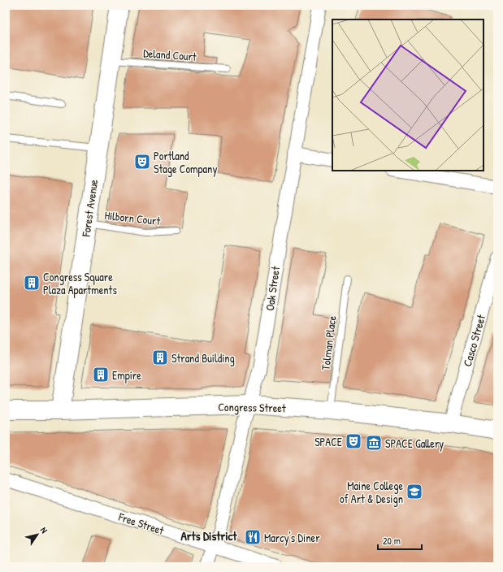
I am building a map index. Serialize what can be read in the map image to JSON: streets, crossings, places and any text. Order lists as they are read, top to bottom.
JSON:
{
  "streets": {
    "main road": ["Forest Avenue", "Congress Street"],
    "street": ["Oak Street", "Casco Street", "Free Street"],
    "lane": ["Deland Court", "Hilborn Court", "Tolman Place"]
  },
  "crossings": [
    ["Deland Court", "Forest Avenue"],
    ["Forest Avenue", "Hilborn Court"],
    ["Forest Avenue", "Congress Street"],
    ["Oak Street", "Congress Street"],
    ["Oak Street", "Free Street"],
    ["Casco Street", "Congress Street"],
    ["Tolman Place", "Congress Street"]
  ],
  "districts": ["Arts District"],
  "places": {
    "theatre": ["Portland Stage Company", "SPACE"],
    "building": ["Congress Square Plaza Apartments", "Strand Building", "Empire"],
    "museum": ["SPACE Gallery"],
    "school or university": ["Maine College of Art & Design"],
    "restaurant": ["Marcy's Diner"]
  },
  "scale_bar": "20 m",
  "north": "top right"
}
